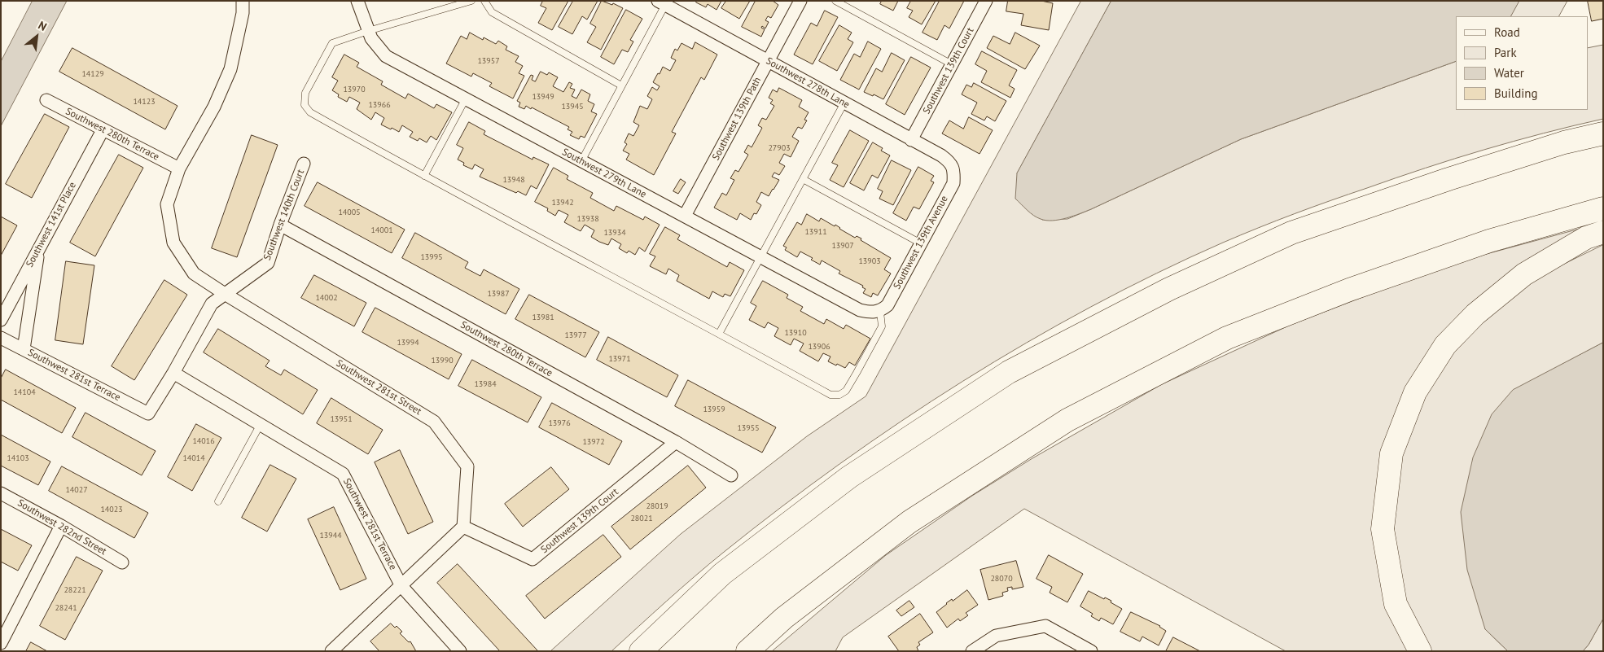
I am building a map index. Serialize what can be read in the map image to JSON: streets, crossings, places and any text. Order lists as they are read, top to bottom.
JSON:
{
  "streets": {
    "street": [
      "Southwest 139th Court",
      "Southwest 278th Lane",
      "Southwest 139th Path",
      "Southwest 280th Terrace",
      "Southwest 279th Lane",
      "Southwest 140th Court",
      "Southwest 141st Place",
      "Southwest 139th Avenue",
      "Southwest 281st Terrace",
      "Southwest 281st Street",
      "Southwest 282nd Street"
    ]
  },
  "crossings": [
    ["Southwest 139th Court", "Southwest 278th Lane"],
    ["Southwest 139th Court", "Southwest 280th Terrace"],
    ["Southwest 139th Court", "Southwest 281st Street"],
    ["Southwest 278th Lane", "Southwest 139th Path"],
    ["Southwest 278th Lane", "Southwest 139th Avenue"],
    ["Southwest 139th Path", "Southwest 279th Lane"],
    ["Southwest 280th Terrace", "Southwest 140th Court"],
    ["Southwest 280th Terrace", "Southwest 141st Place"],
    ["Southwest 280th Terrace", "Southwest 281st Street"],
    ["Southwest 279th Lane", "Southwest 139th Avenue"],
    ["Southwest 140th Court", "Southwest 281st Street"]
  ],
  "house_numbers": [
    "13957",
    "14129",
    "13970",
    "13949",
    "14123",
    "13966",
    "13945",
    "27903",
    "13948",
    "13942",
    "14005",
    "13938",
    "14001",
    "13911",
    "13934",
    "13907",
    "13995",
    "13903",
    "13987",
    "14002",
    "13981",
    "13910",
    "13977",
    "13994",
    "13906",
    "13971",
    "13990",
    "13984",
    "14104",
    "13959",
    "13951",
    "13976",
    "13955",
    "14016",
    "13972",
    "14103",
    "14014",
    "14027",
    "28019",
    "14023",
    "28021",
    "13944",
    "28070",
    "28221",
    "28241"
  ],
  "legend": [
    "Road",
    "Park",
    "Water",
    "Building"
  ],
  "north": "top right"
}
